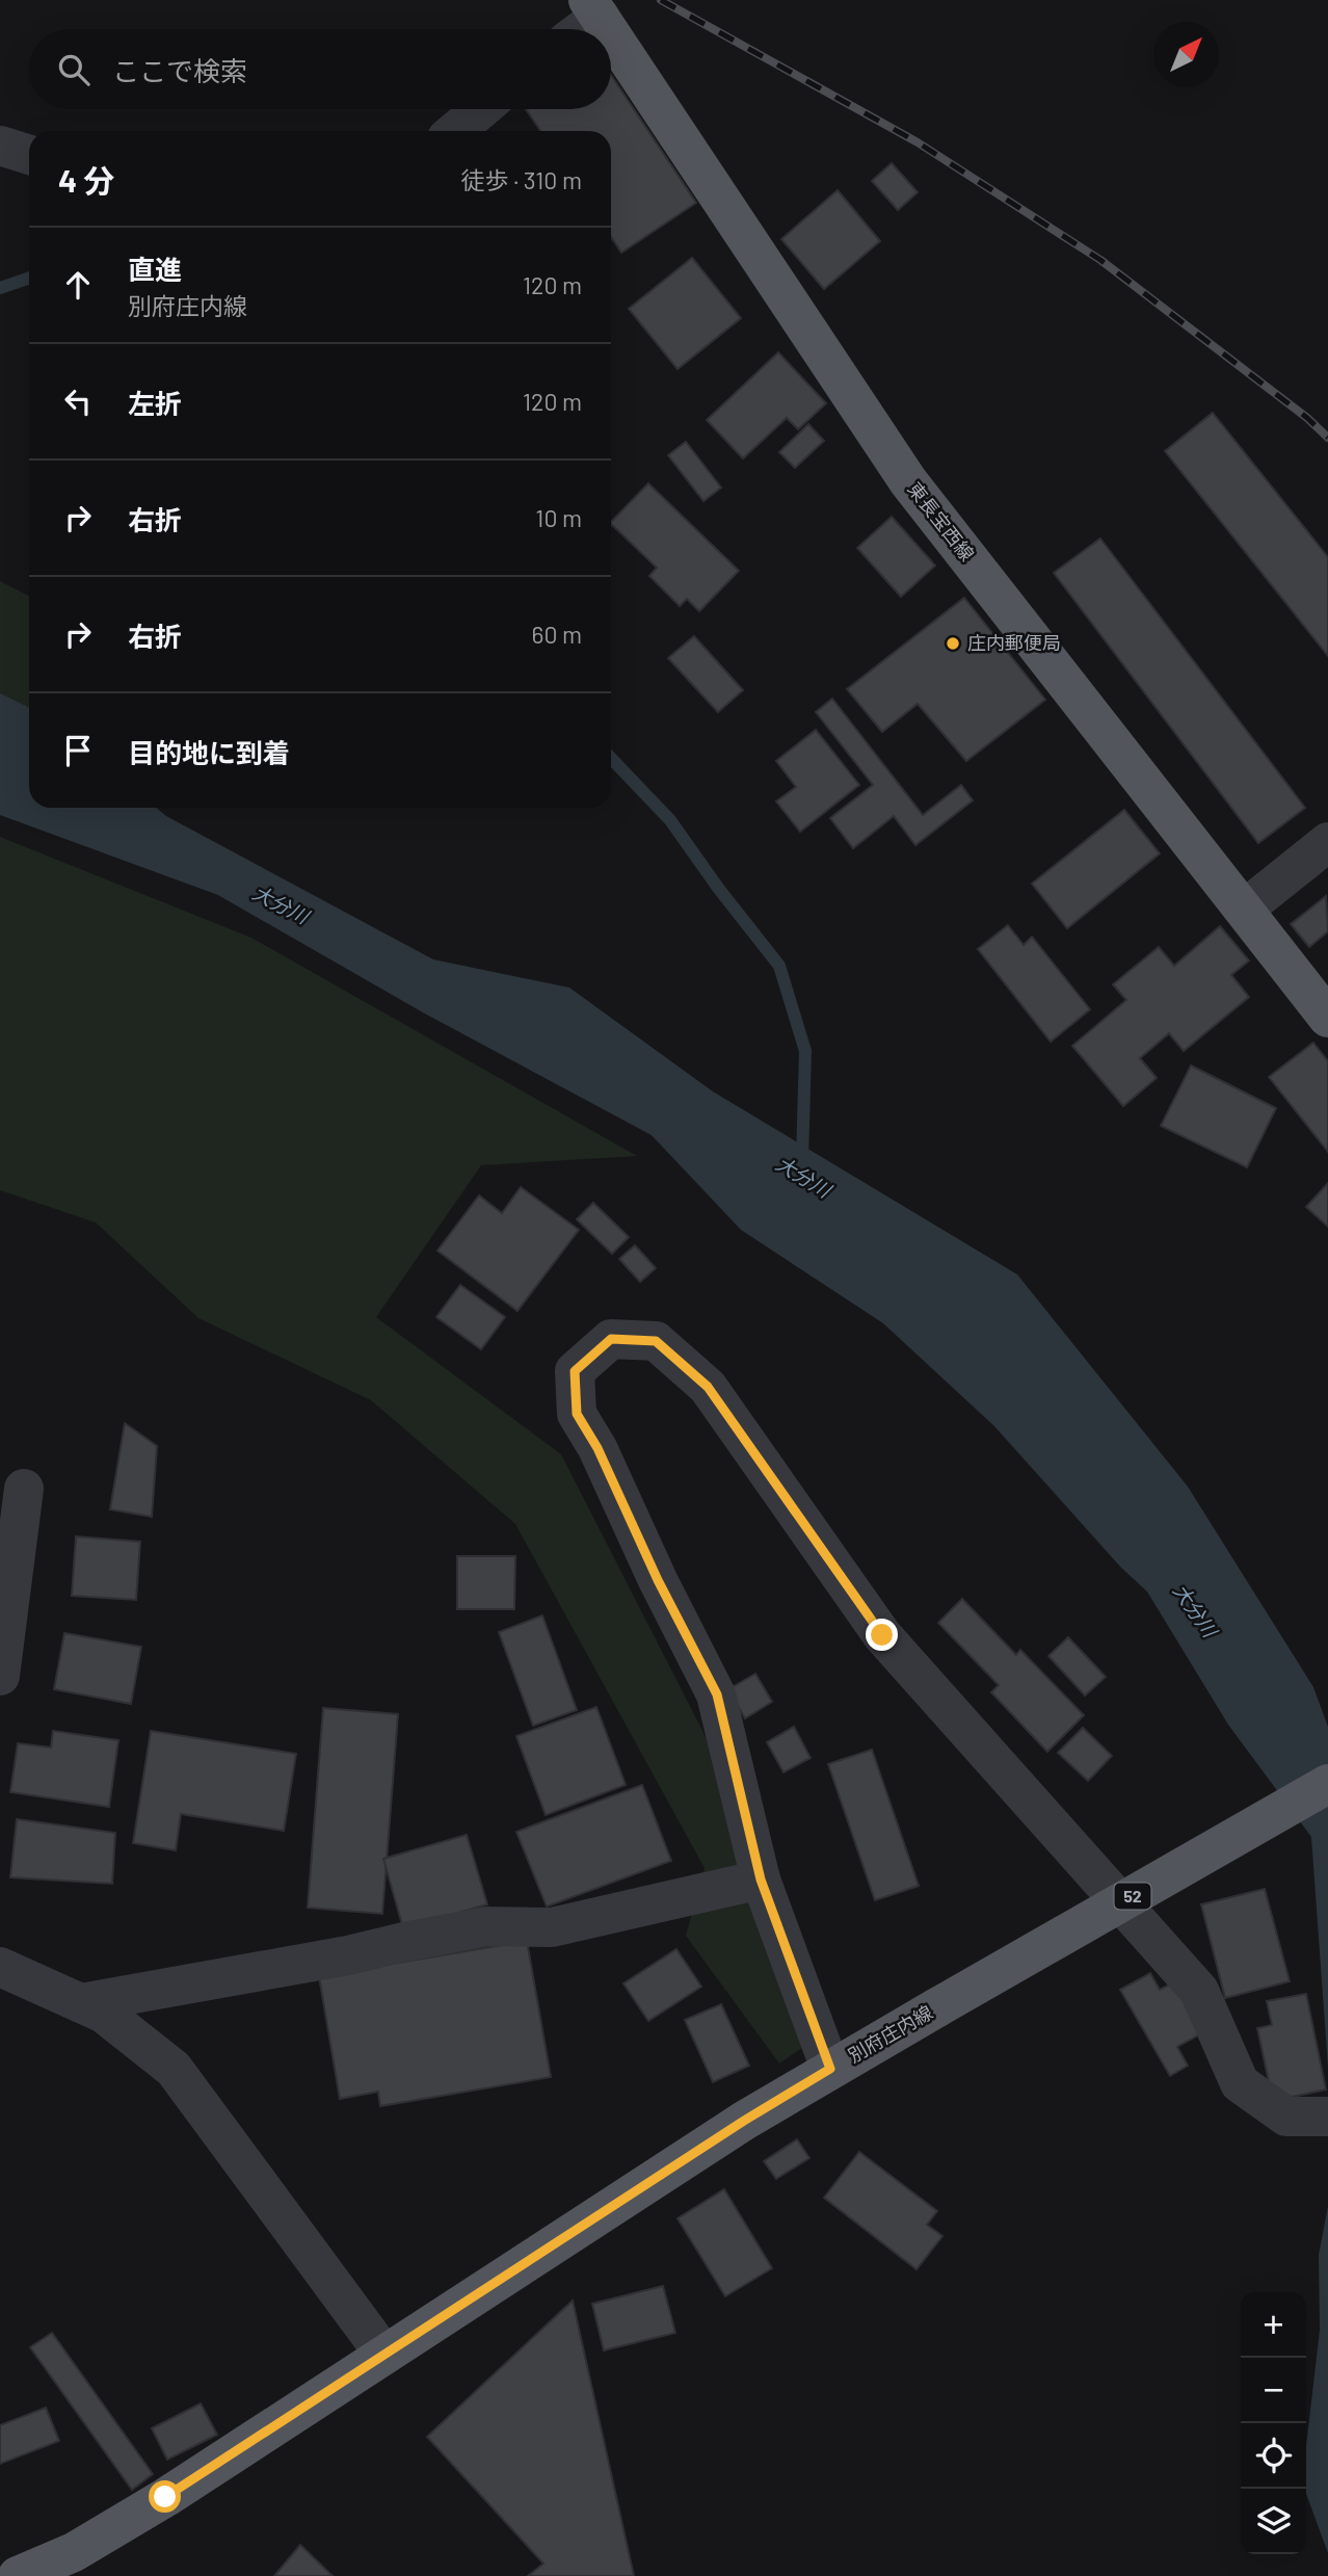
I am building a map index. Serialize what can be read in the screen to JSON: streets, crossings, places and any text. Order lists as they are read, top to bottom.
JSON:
{
  "streets": {
    "main road": ["東長宝西線", "52", "別府庄内線"]
  },
  "water": ["大分川"],
  "places": ["庄内郵便局"],
  "north": "top right",
  "page": {
    "search": "ここで検索",
    "heading": ["4 分", "徒歩 · 310 m"],
    "list": [
      ["直進", "別府庄内線", "120 m"],
      ["左折", "120 m"],
      ["右折", "10 m"],
      ["右折", "60 m"],
      "目的地に到着"
    ],
    "map_buttons": ["+", "−"]
  }
}
